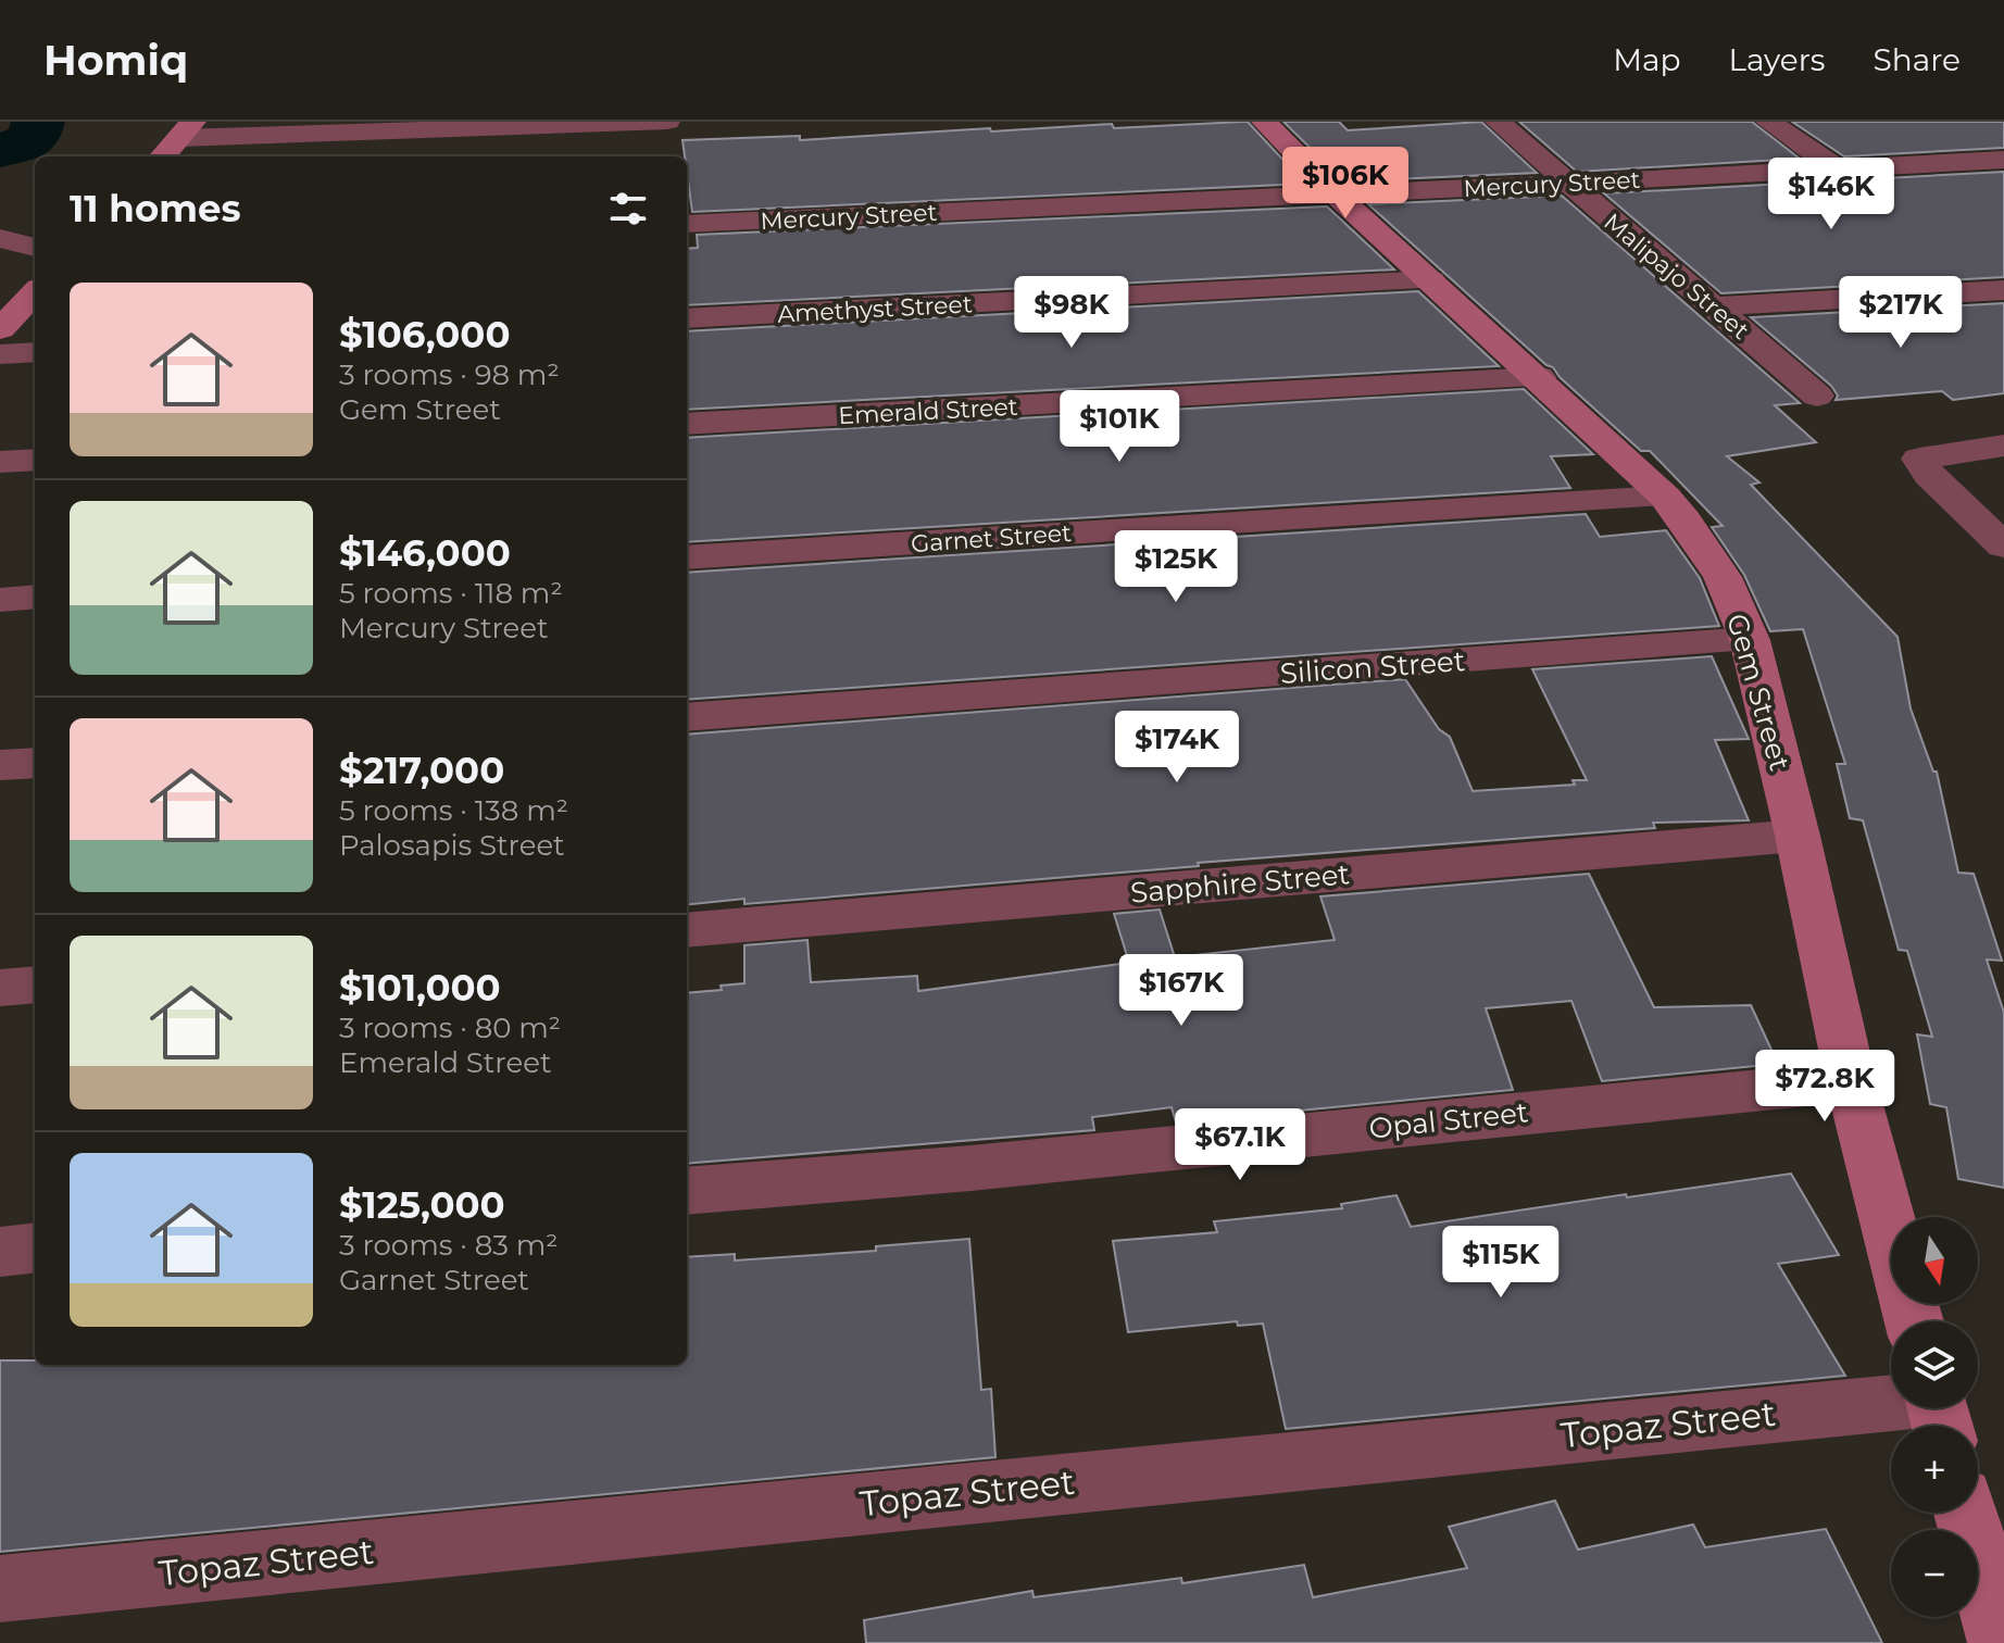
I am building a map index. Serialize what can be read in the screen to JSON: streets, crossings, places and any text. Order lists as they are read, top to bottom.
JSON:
{
  "streets": {
    "street": [
      "Mercury Street",
      "Malipajo Street",
      "Amethyst Street",
      "Emerald Street",
      "Garnet Street",
      "Silicon Street",
      "Gem Street",
      "Sapphire Street",
      "Opal Street",
      "Topaz Street"
    ]
  },
  "crossings": [
    ["Mercury Street", "Malipajo Street"],
    ["Mercury Street", "Gem Street"],
    ["Amethyst Street", "Gem Street"],
    ["Emerald Street", "Gem Street"],
    ["Garnet Street", "Gem Street"],
    ["Silicon Street", "Gem Street"],
    ["Gem Street", "Sapphire Street"],
    ["Gem Street", "Opal Street"]
  ],
  "north": "bottom",
  "page": {
    "header": "Homiq",
    "nav": ["Map", "Layers", "Share"],
    "price": [
      "$106K",
      "$146K",
      "$98K",
      "$217K",
      "$101K",
      "$125K",
      "$174K",
      "$167K",
      "$72.8K",
      "$67.1K",
      "$115K"
    ],
    "heading": "11 homes",
    "list": [
      {
        "name": "$106,000",
        "note": "3 rooms · 98 m² · Gem Street"
      },
      {
        "name": "$146,000",
        "note": "5 rooms · 118 m² · Mercury Street"
      },
      {
        "name": "$217,000",
        "note": "5 rooms · 138 m² · Palosapis Street"
      },
      {
        "name": "$101,000",
        "note": "3 rooms · 80 m² · Emerald Street"
      },
      {
        "name": "$125,000",
        "note": "3 rooms · 83 m² · Garnet Street"
      }
    ],
    "map_buttons": ["+", "−"]
  }
}
